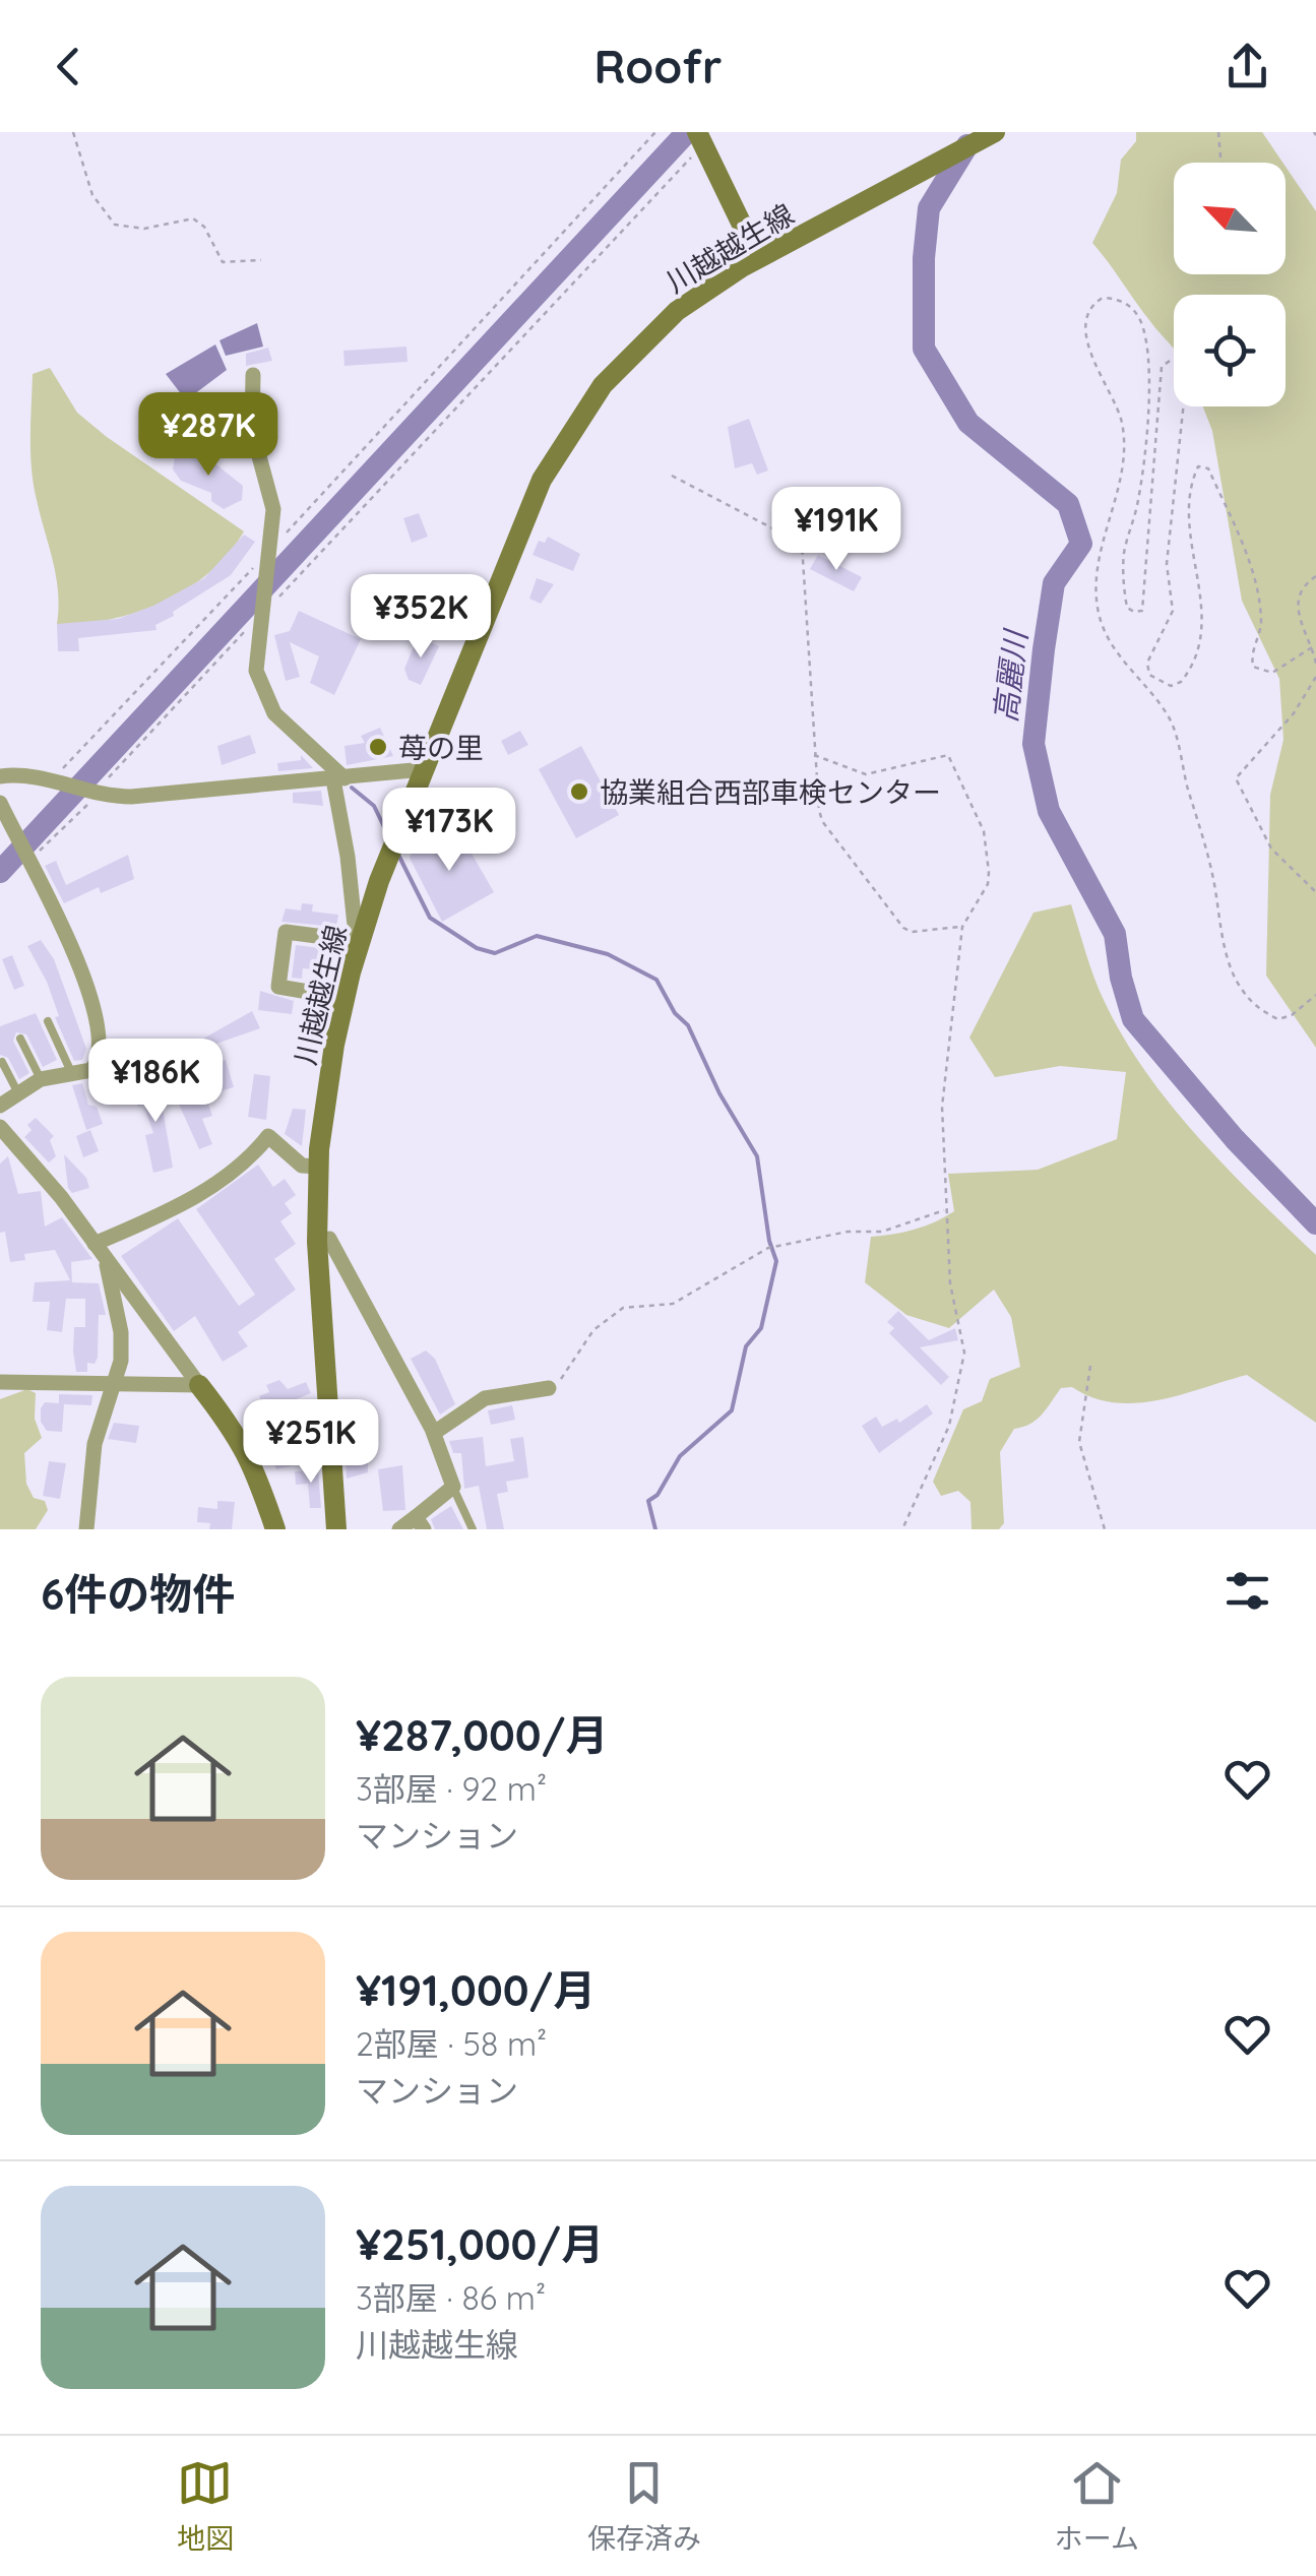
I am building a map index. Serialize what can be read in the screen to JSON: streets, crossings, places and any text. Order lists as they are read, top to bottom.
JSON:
{
  "streets": {
    "main road": ["川越越生線"]
  },
  "water": ["高麗川"],
  "places": ["苺の里", "協業組合西部車検センター"],
  "north": "top left",
  "page": {
    "header": "Roofr",
    "price": [
      "¥287K",
      "¥191K",
      "¥352K",
      "¥173K",
      "¥186K",
      "¥251K"
    ],
    "heading": "6件の物件",
    "list": [
      {
        "name": "¥287,000/月",
        "note": "3部屋 · 92 m² · マンション"
      },
      {
        "name": "¥191,000/月",
        "note": "2部屋 · 58 m² · マンション"
      },
      {
        "name": "¥251,000/月",
        "note": "3部屋 · 86 m² · 川越越生線"
      }
    ],
    "tabs": ["地図", "保存済み", "ホーム"]
  }
}
